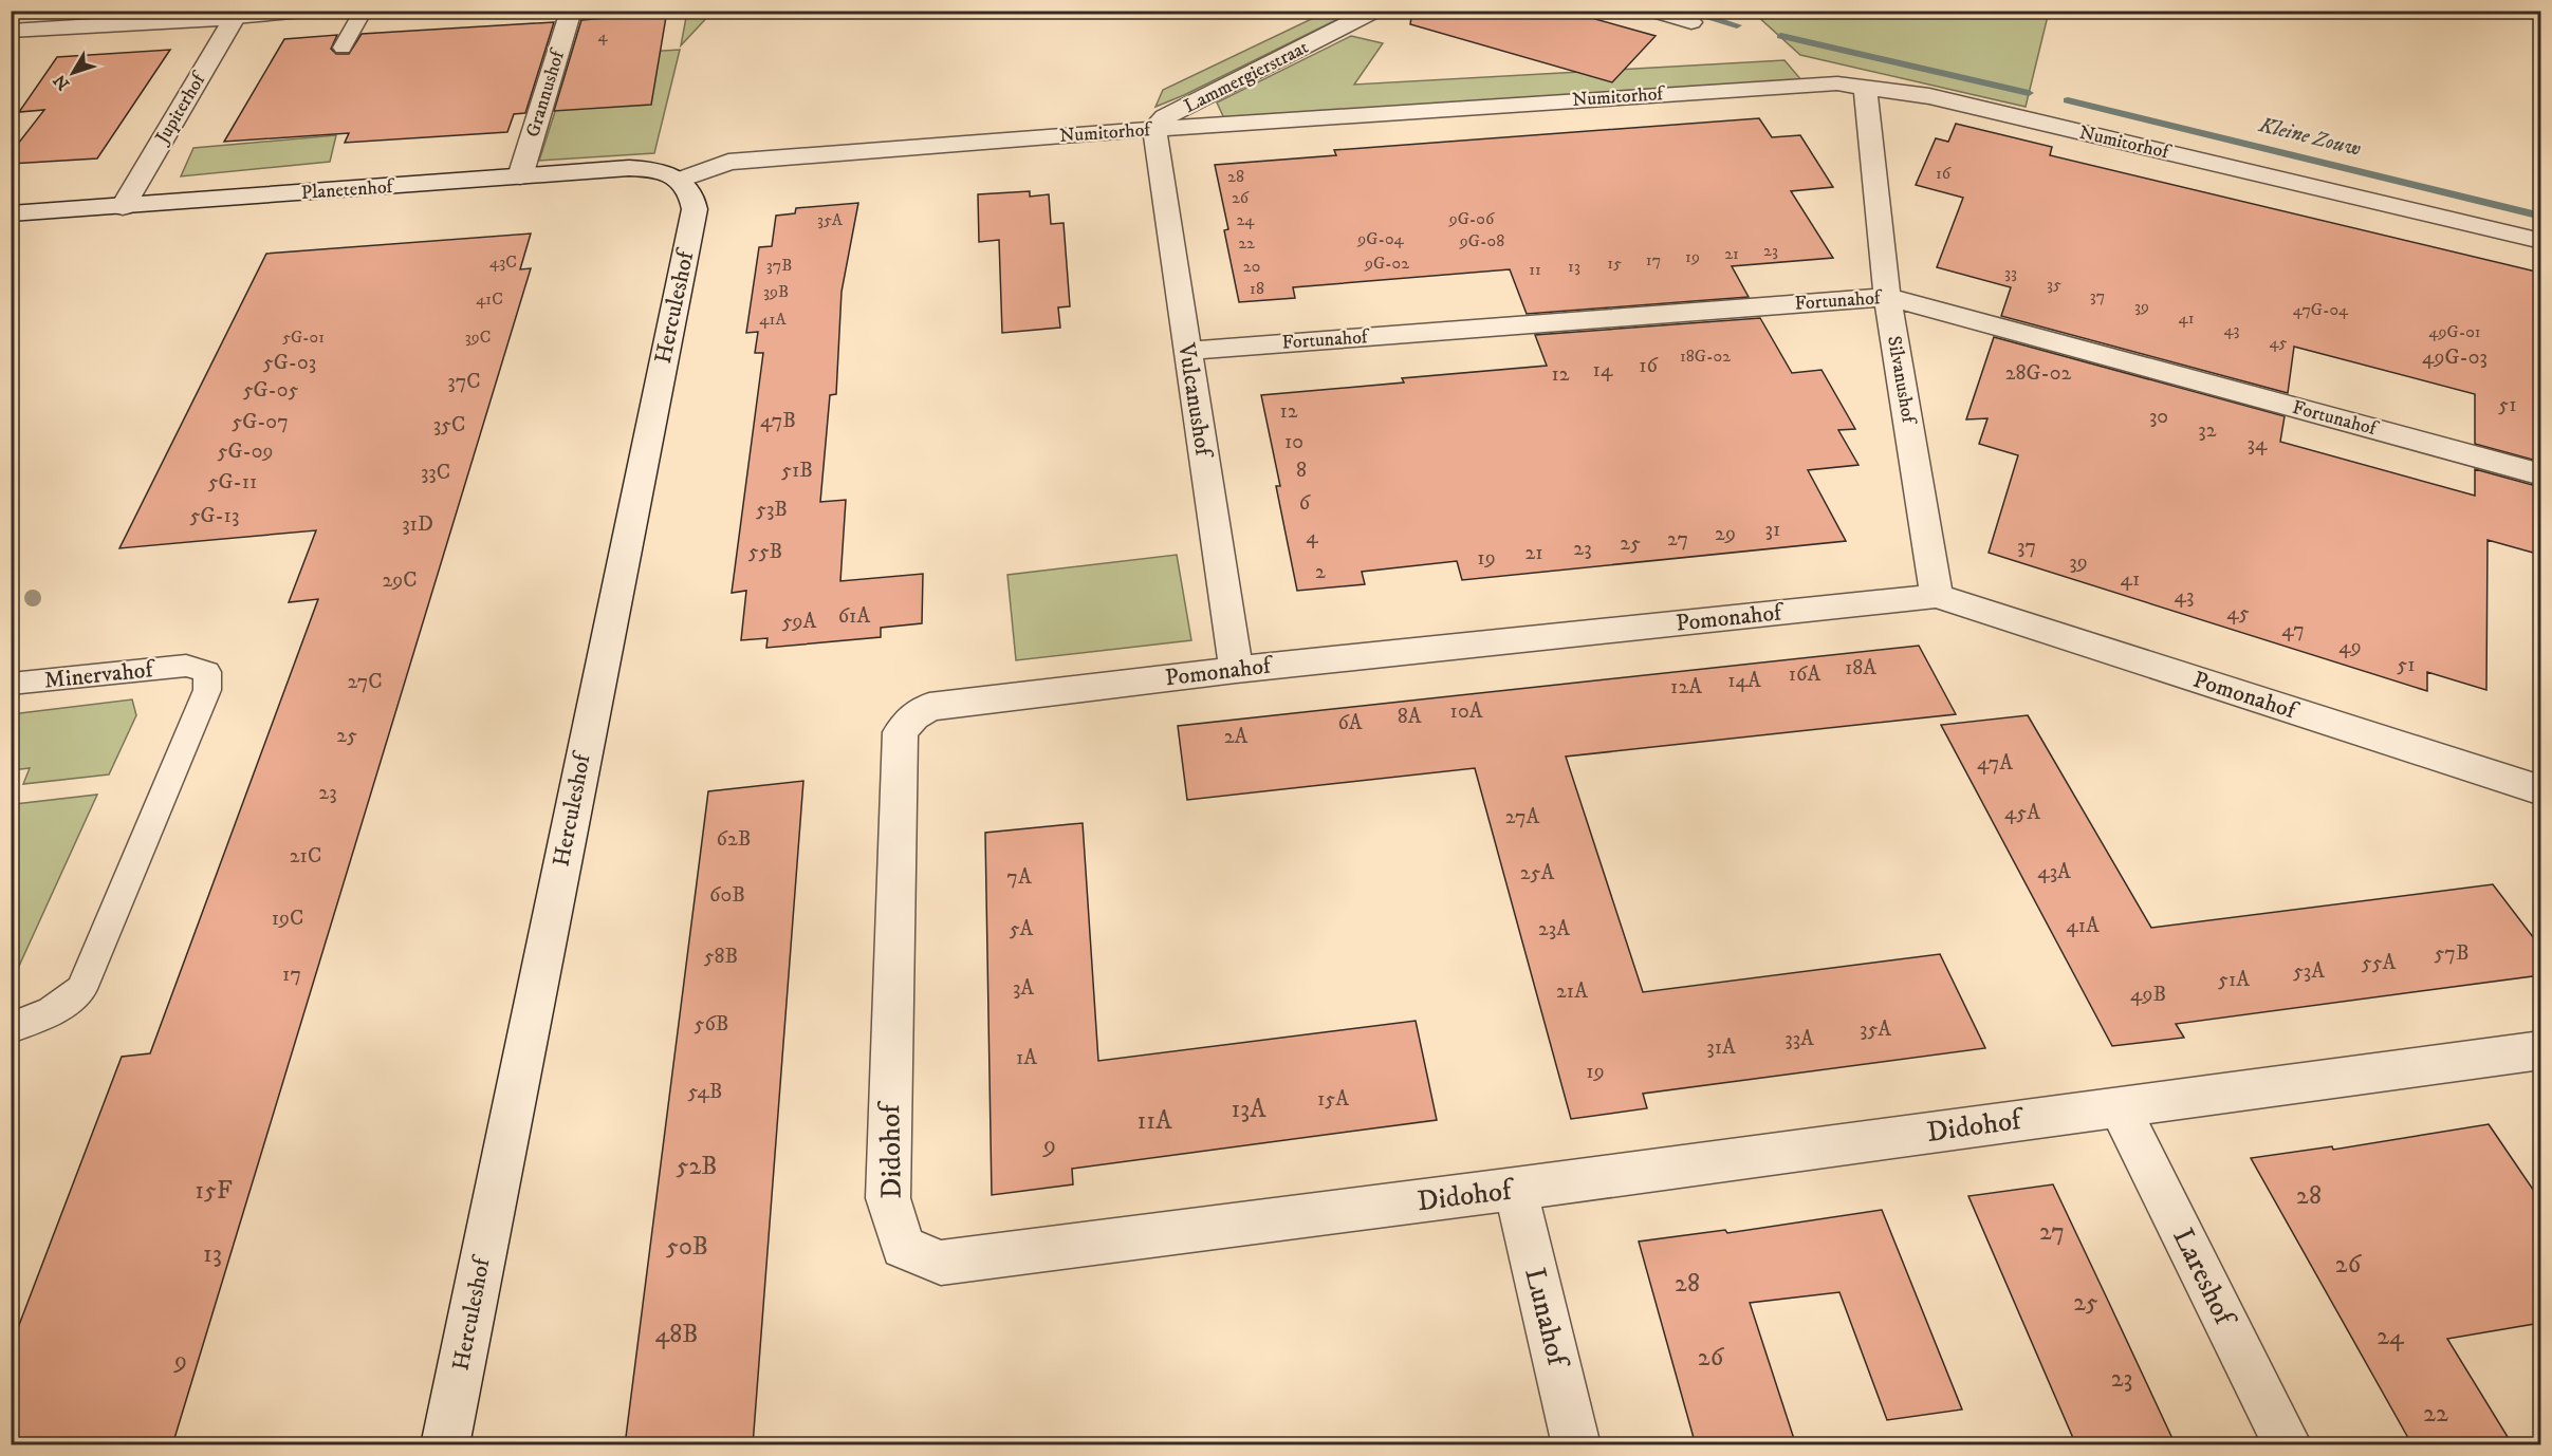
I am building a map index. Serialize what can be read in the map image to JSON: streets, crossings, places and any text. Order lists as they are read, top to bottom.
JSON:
{
  "streets": {
    "street": [
      "Lammergierstraat",
      "Grannushof",
      "Numitorhof",
      "Jupiterhof",
      "Planetenhof",
      "Fortunahof",
      "Herculeshof",
      "Silvanushof",
      "Vulcanushof",
      "Pomonahof",
      "Didohof",
      "Lareshof",
      "Lunahof"
    ],
    "lane": ["Minervahof"]
  },
  "crossings": [
    ["Lammergierstraat", "Numitorhof"],
    ["Lammergierstraat", "Vulcanushof"],
    ["Grannushof", "Planetenhof"],
    ["Numitorhof", "Planetenhof"],
    ["Numitorhof", "Herculeshof"],
    ["Numitorhof", "Silvanushof"],
    ["Numitorhof", "Vulcanushof"],
    ["Jupiterhof", "Planetenhof"],
    ["Planetenhof", "Herculeshof"],
    ["Fortunahof", "Silvanushof"],
    ["Fortunahof", "Vulcanushof"],
    ["Silvanushof", "Pomonahof"],
    ["Vulcanushof", "Pomonahof"],
    ["Pomonahof", "Didohof"],
    ["Didohof", "Lareshof"],
    ["Didohof", "Lunahof"]
  ],
  "water": ["Kleine Zouw"],
  "house_numbers": [
    "4",
    "16",
    "28",
    "26",
    "9G-06",
    "35A",
    "24",
    "9G-04",
    "9G-08",
    "22",
    "23",
    "21",
    "19",
    "17",
    "43C",
    "9G-02",
    "15",
    "37B",
    "20",
    "13",
    "11",
    "33",
    "35",
    "18",
    "39B",
    "37",
    "41C",
    "39",
    "47G-04",
    "41",
    "41A",
    "43",
    "49G-01",
    "5G-01",
    "39C",
    "45",
    "18G-02",
    "49G-03",
    "5G-03",
    "16",
    "14",
    "28G-02",
    "12",
    "37C",
    "5G-05",
    "51",
    "12",
    "30",
    "47B",
    "5G-07",
    "35C",
    "32",
    "10",
    "34",
    "5G-09",
    "51B",
    "8",
    "33C",
    "5G-11",
    "6",
    "53B",
    "5G-13",
    "31D",
    "31",
    "29",
    "4",
    "27",
    "25",
    "37",
    "23",
    "55B",
    "21",
    "19",
    "39",
    "2",
    "41",
    "29C",
    "43",
    "45",
    "61A",
    "59A",
    "47",
    "49",
    "51",
    "18A",
    "16A",
    "14A",
    "27C",
    "12A",
    "10A",
    "8A",
    "6A",
    "25",
    "2A",
    "47A",
    "23",
    "45A",
    "27A",
    "62B",
    "21C",
    "43A",
    "25A",
    "7A",
    "60B",
    "19C",
    "41A",
    "5A",
    "23A",
    "57B",
    "58B",
    "55A",
    "53A",
    "17",
    "51A",
    "3A",
    "21A",
    "49B",
    "56B",
    "35A",
    "33A",
    "31A",
    "1A",
    "19",
    "54B",
    "15A",
    "13A",
    "11A",
    "9",
    "52B",
    "15F",
    "28",
    "27",
    "50B",
    "13",
    "26",
    "28",
    "25",
    "48B",
    "24",
    "26",
    "9",
    "23",
    "22"
  ],
  "north": "bottom left"
}
